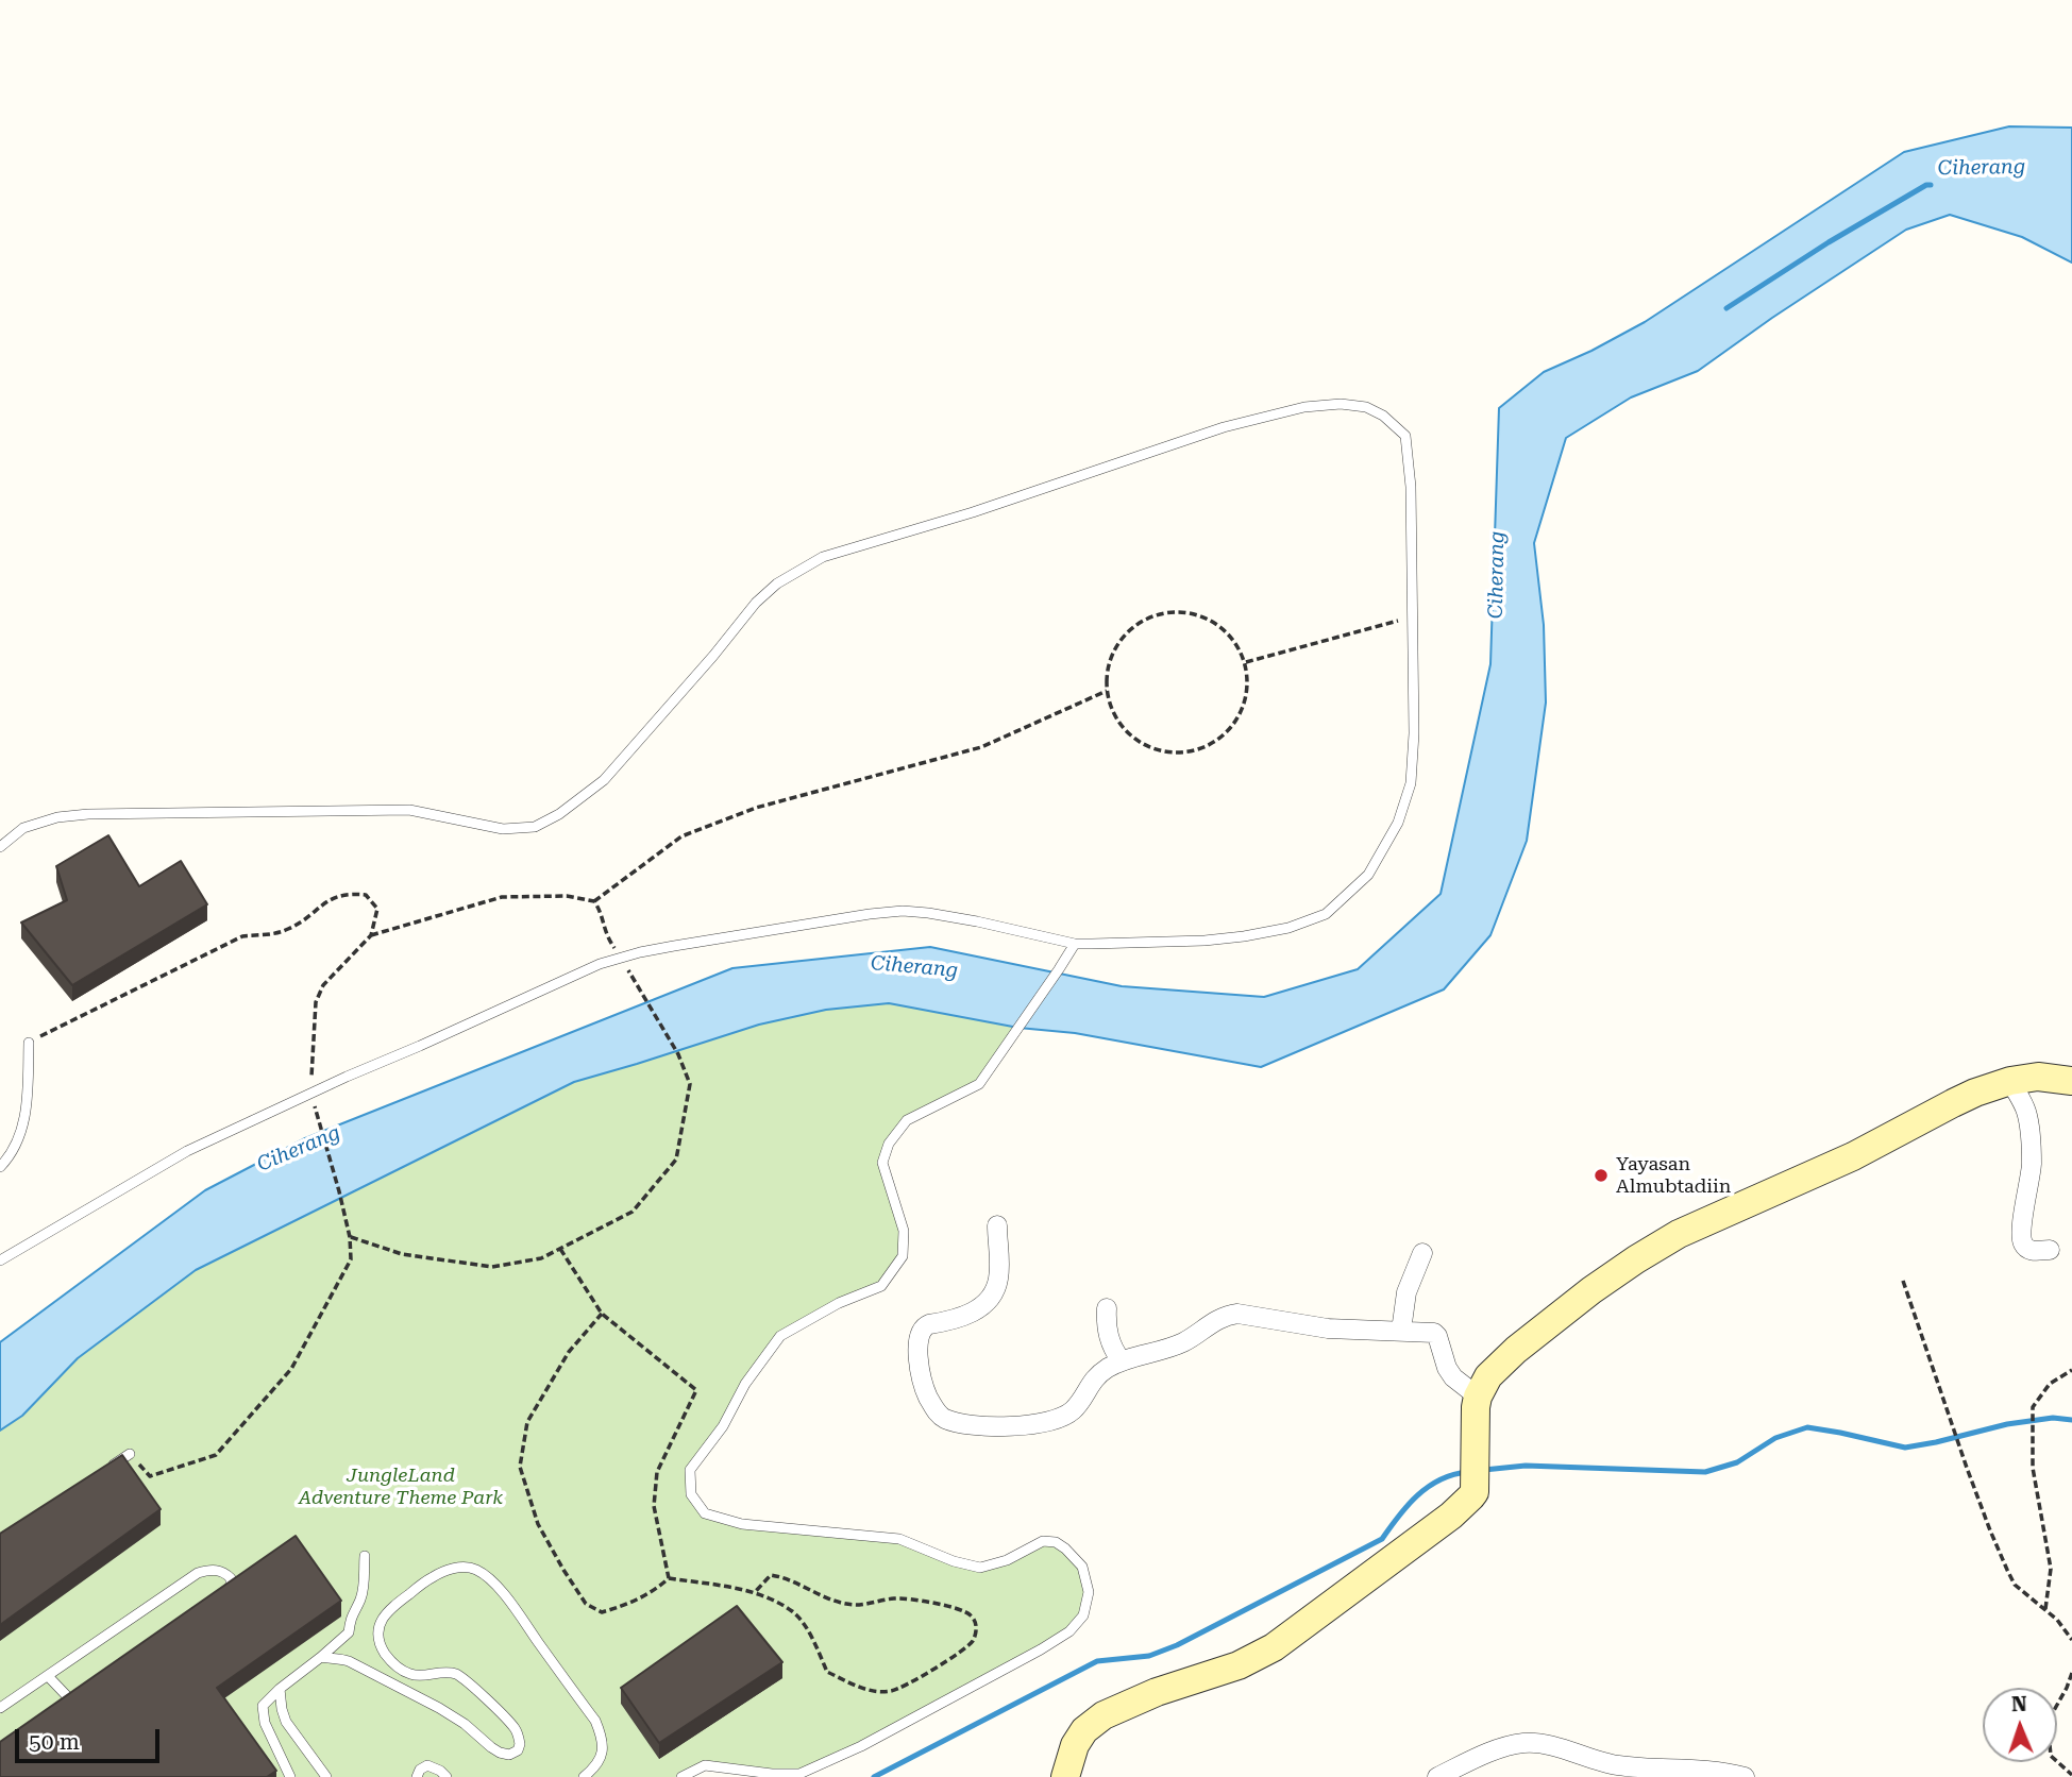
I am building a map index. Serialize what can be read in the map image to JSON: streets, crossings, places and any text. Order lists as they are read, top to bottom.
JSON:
{
  "water": ["Ciherang"],
  "parks": ["JungleLand Adventure Theme Park"],
  "places": ["Yayasan Almubtadiin"],
  "scale_bar": "50 m",
  "north": "top"
}
